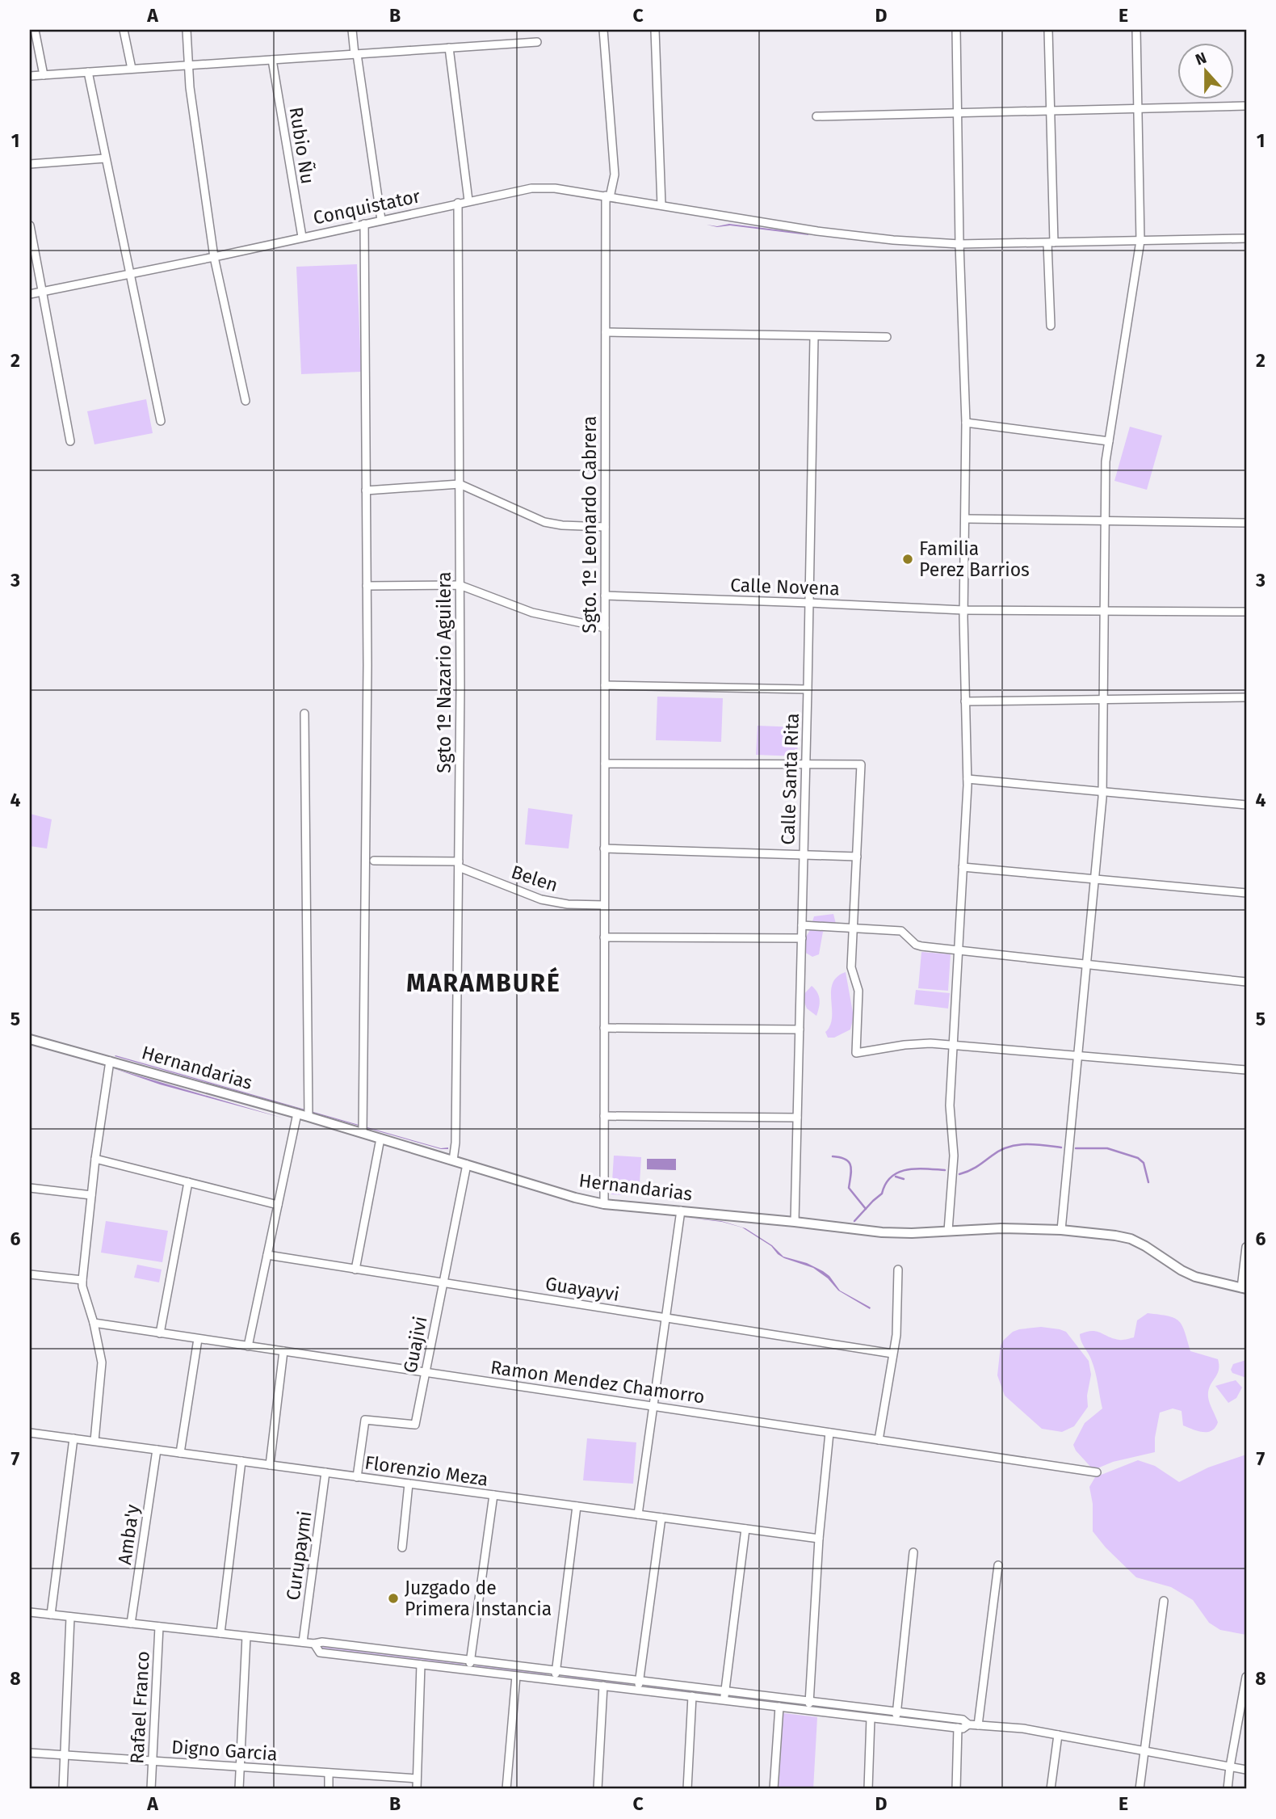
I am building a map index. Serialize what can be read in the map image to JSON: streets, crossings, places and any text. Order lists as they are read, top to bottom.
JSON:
{
  "streets": {
    "street": [
      "Rubio Ñu",
      "Conquistator",
      "Sgto. 1º Leonardo Cabrera",
      "Calle Novena",
      "Sgto 1º Nazario Aguilera",
      "Calle Santa Rita",
      "Belen",
      "Hernandarias",
      "Guayayvi",
      "Guajivi",
      "Ramon Mendez Chamorro",
      "Florenzio Meza",
      "Amba'y",
      "Curupaymi",
      "Rafael Franco",
      "Digno Garcia"
    ]
  },
  "crossings": [
    ["Rubio Ñu", "Conquistator"],
    ["Conquistator", "Sgto. 1º Leonardo Cabrera"],
    ["Conquistator", "Sgto 1º Nazario Aguilera"],
    ["Sgto. 1º Leonardo Cabrera", "Calle Novena"],
    ["Sgto. 1º Leonardo Cabrera", "Belen"],
    ["Sgto. 1º Leonardo Cabrera", "Hernandarias"],
    ["Calle Novena", "Calle Santa Rita"],
    ["Sgto 1º Nazario Aguilera", "Belen"],
    ["Sgto 1º Nazario Aguilera", "Hernandarias"],
    ["Calle Santa Rita", "Hernandarias"],
    ["Hernandarias", "Guajivi"],
    ["Guayayvi", "Guajivi"],
    ["Guajivi", "Ramon Mendez Chamorro"],
    ["Guajivi", "Florenzio Meza"],
    ["Florenzio Meza", "Amba'y"],
    ["Florenzio Meza", "Curupaymi"],
    ["Rafael Franco", "Digno Garcia"]
  ],
  "districts": ["MARAMBURÉ"],
  "places": ["Familia Perez Barrios", "Juzgado de Primera Instancia"],
  "north": "top",
  "grid": {
    "columns": [
      "A",
      "B",
      "C",
      "D",
      "E"
    ],
    "rows": [
      "1",
      "2",
      "3",
      "4",
      "5",
      "6",
      "7",
      "8"
    ]
  }
}
